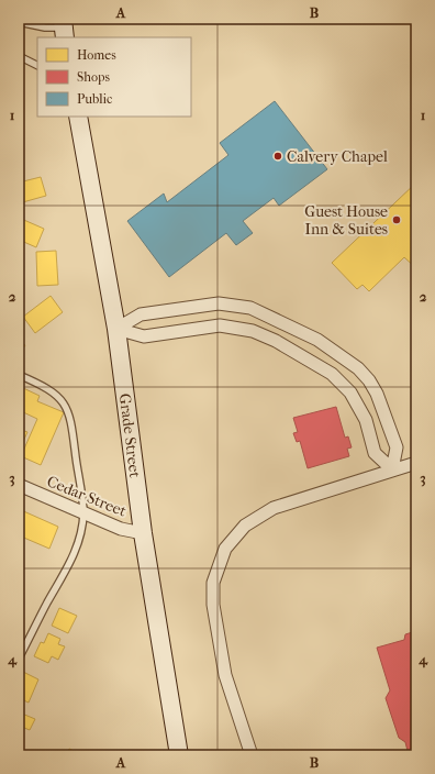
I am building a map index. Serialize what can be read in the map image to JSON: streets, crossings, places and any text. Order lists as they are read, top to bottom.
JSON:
{
  "streets": {
    "main road": ["Grade Street"],
    "street": ["Cedar Street"]
  },
  "crossings": [
    ["Grade Street", "Cedar Street"]
  ],
  "places": ["Calvery Chapel", "Guest House Inn & Suites"],
  "legend": ["Homes", "Shops", "Public"],
  "grid": {
    "columns": ["A", "B"],
    "rows": [
      "1",
      "2",
      "3",
      "4"
    ]
  }
}
